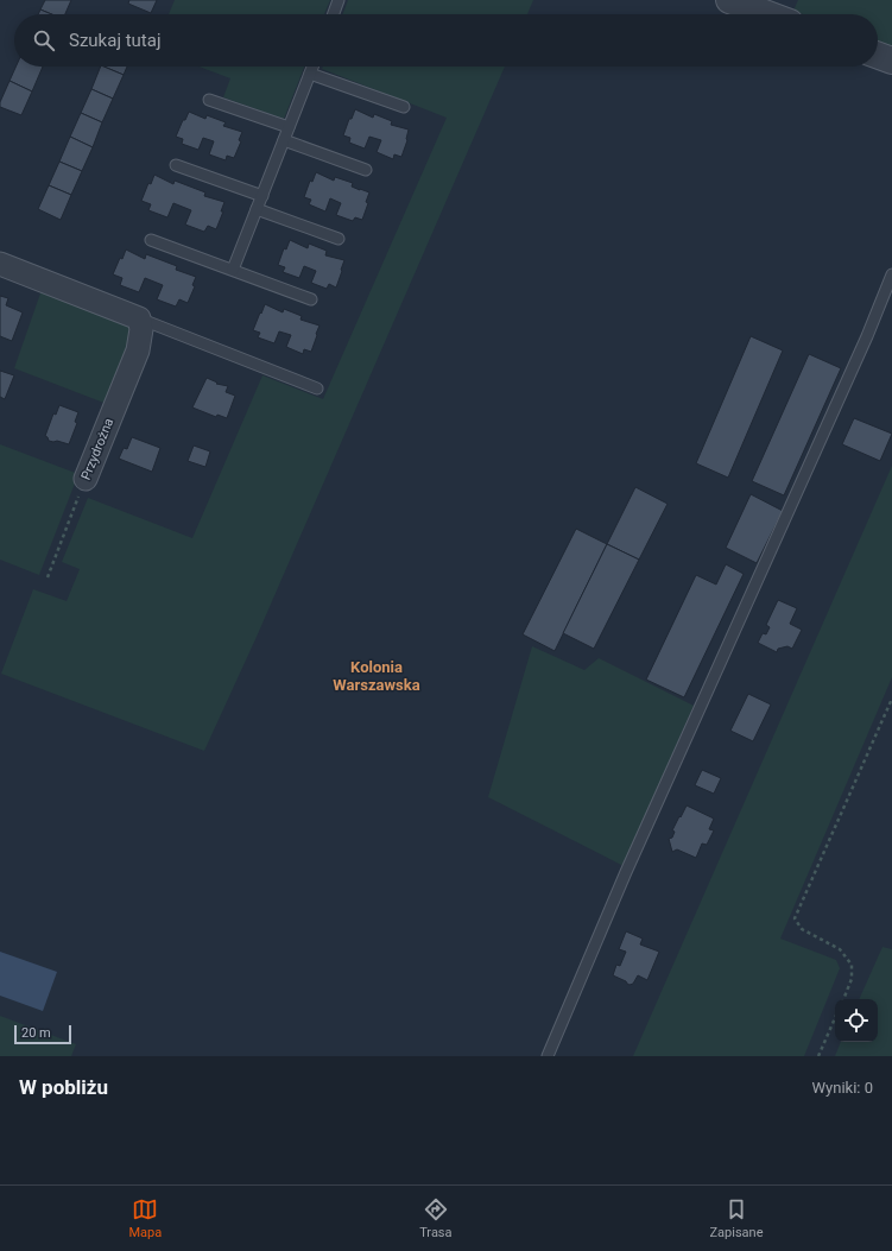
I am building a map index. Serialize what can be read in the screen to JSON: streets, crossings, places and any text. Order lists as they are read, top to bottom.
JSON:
{
  "streets": {
    "street": ["Przydrożna"]
  },
  "districts": ["Kolonia Warszawska"],
  "scale_bar": "20 m",
  "page": {
    "search": "Szukaj tutaj",
    "scale": "20 m",
    "heading": ["W pobliżu", "Wyniki: 0"],
    "nav": ["Mapa", "Trasa", "Zapisane"]
  }
}
